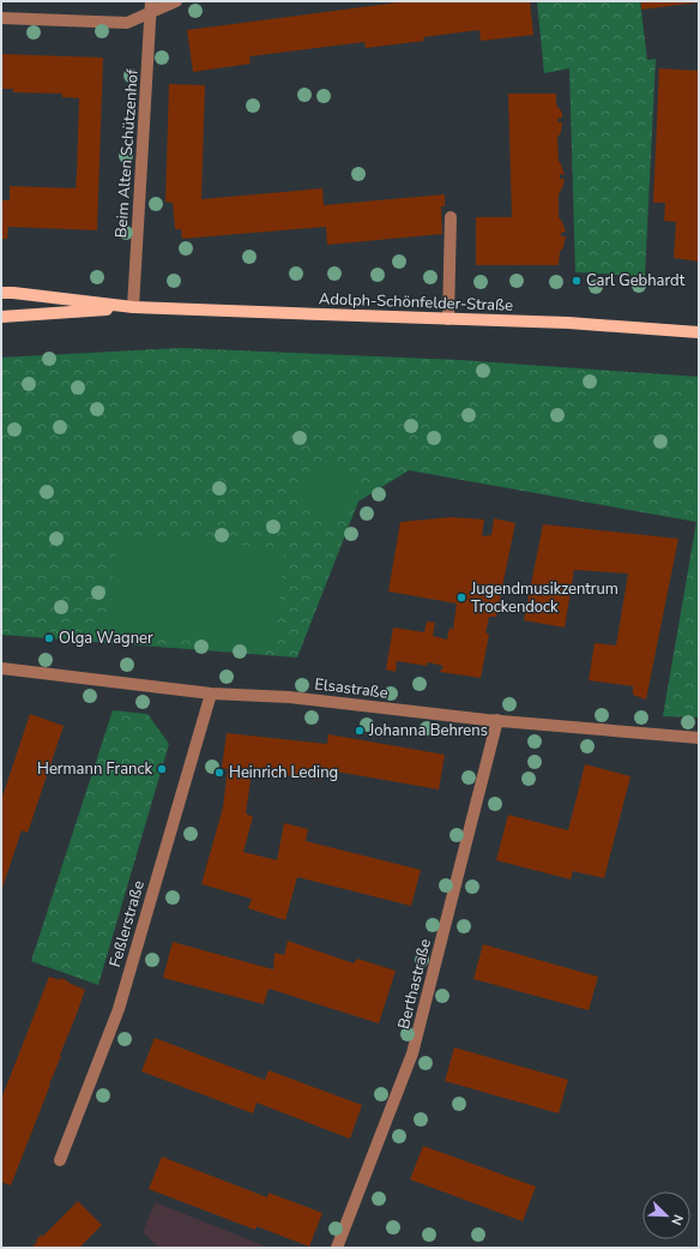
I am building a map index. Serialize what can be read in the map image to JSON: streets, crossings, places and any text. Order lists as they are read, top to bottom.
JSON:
{
  "streets": {
    "main road": ["Adolph-Schönfelder-Straße"],
    "street": [
      "Beim Alten Schützenhof",
      "Elsastraße",
      "Feßlerstraße",
      "Berthastraße"
    ]
  },
  "crossings": [
    ["Beim Alten Schützenhof", "Adolph-Schönfelder-Straße"],
    ["Elsastraße", "Feßlerstraße"],
    ["Elsastraße", "Berthastraße"]
  ],
  "places": [
    "Carl Gebhardt",
    "Jugendmusikzentrum Trockendock",
    "Olga Wagner",
    "Johanna Behrens",
    "Hermann Franck",
    "Heinrich Leding"
  ],
  "north": "bottom right"
}
